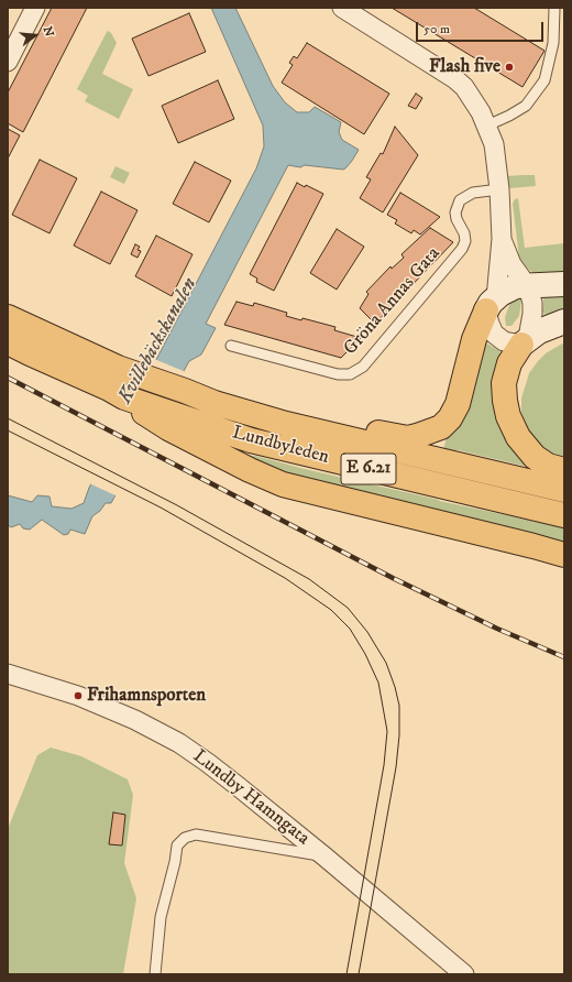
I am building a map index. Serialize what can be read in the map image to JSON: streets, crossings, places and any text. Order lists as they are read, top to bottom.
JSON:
{
  "streets": {
    "highway": ["Lundbyleden", "E 6.21"],
    "street": ["Lundby Hamngata"],
    "lane": ["Gröna Annas Gata"]
  },
  "water": ["Kvillebäckskanalen"],
  "places": ["Flash five", "Frihamnsporten"],
  "scale_bar": "50 m",
  "north": "right"
}
